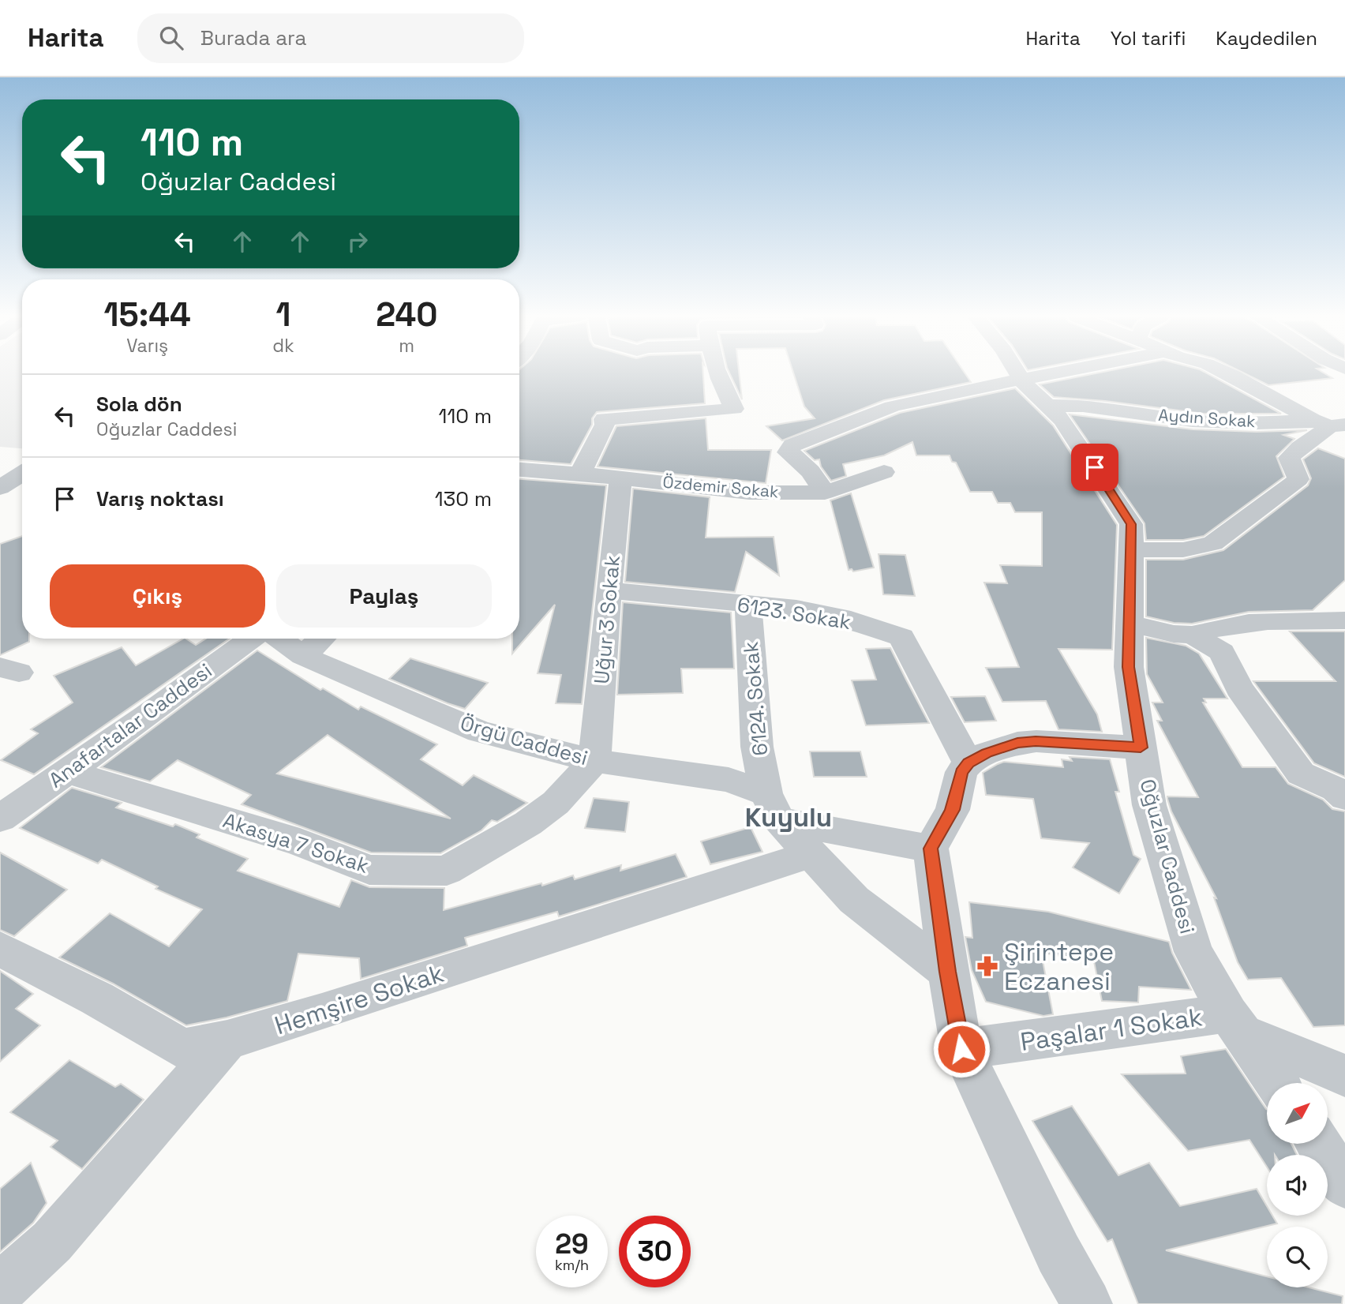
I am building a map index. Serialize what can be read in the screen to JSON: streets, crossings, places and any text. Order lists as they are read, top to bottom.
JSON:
{
  "streets": {
    "street": [
      "Aydın Sokak",
      "Özdemir Sokak",
      "6123. Sokak",
      "Uğur 3 Sokak",
      "6124. Sokak",
      "Anafartalar Caddesi",
      "Örgü Caddesi",
      "Akasya 7 Sokak",
      "Oğuzlar Caddesi",
      "Hemşire Sokak",
      "Paşalar 1 Sokak"
    ]
  },
  "crossings": [
    ["Aydın Sokak", "Oğuzlar Caddesi"],
    ["Özdemir Sokak", "Uğur 3 Sokak"],
    ["Özdemir Sokak", "Oğuzlar Caddesi"],
    ["6123. Sokak", "Uğur 3 Sokak"],
    ["6123. Sokak", "6124. Sokak"],
    ["Uğur 3 Sokak", "Örgü Caddesi"],
    ["Uğur 3 Sokak", "Akasya 7 Sokak"],
    ["6124. Sokak", "Örgü Caddesi"],
    ["Anafartalar Caddesi", "Akasya 7 Sokak"],
    ["Örgü Caddesi", "Akasya 7 Sokak"],
    ["Örgü Caddesi", "Hemşire Sokak"],
    ["Oğuzlar Caddesi", "Paşalar 1 Sokak"]
  ],
  "districts": ["Kuyulu"],
  "places": {
    "pharmacy": ["Şirintepe Eczanesi"]
  },
  "north": "top right",
  "page": {
    "header": "Harita",
    "search": "Burada ara",
    "nav": ["Harita", "Yol tarifi", "Kaydedilen"],
    "turn": ["110 m", "Oğuzlar Caddesi"],
    "eta": [
      "15:44",
      "Varış",
      "1",
      "dk",
      "240",
      "m"
    ],
    "list": [
      {
        "name": "Sola dön",
        "note": "Oğuzlar Caddesi",
        "value": "110 m"
      },
      {
        "name": "Varış noktası",
        "value": "130 m"
      }
    ],
    "buttons": ["Çıkış", "Paylaş"],
    "speed": "29 km/h",
    "limit": "30"
  }
}
